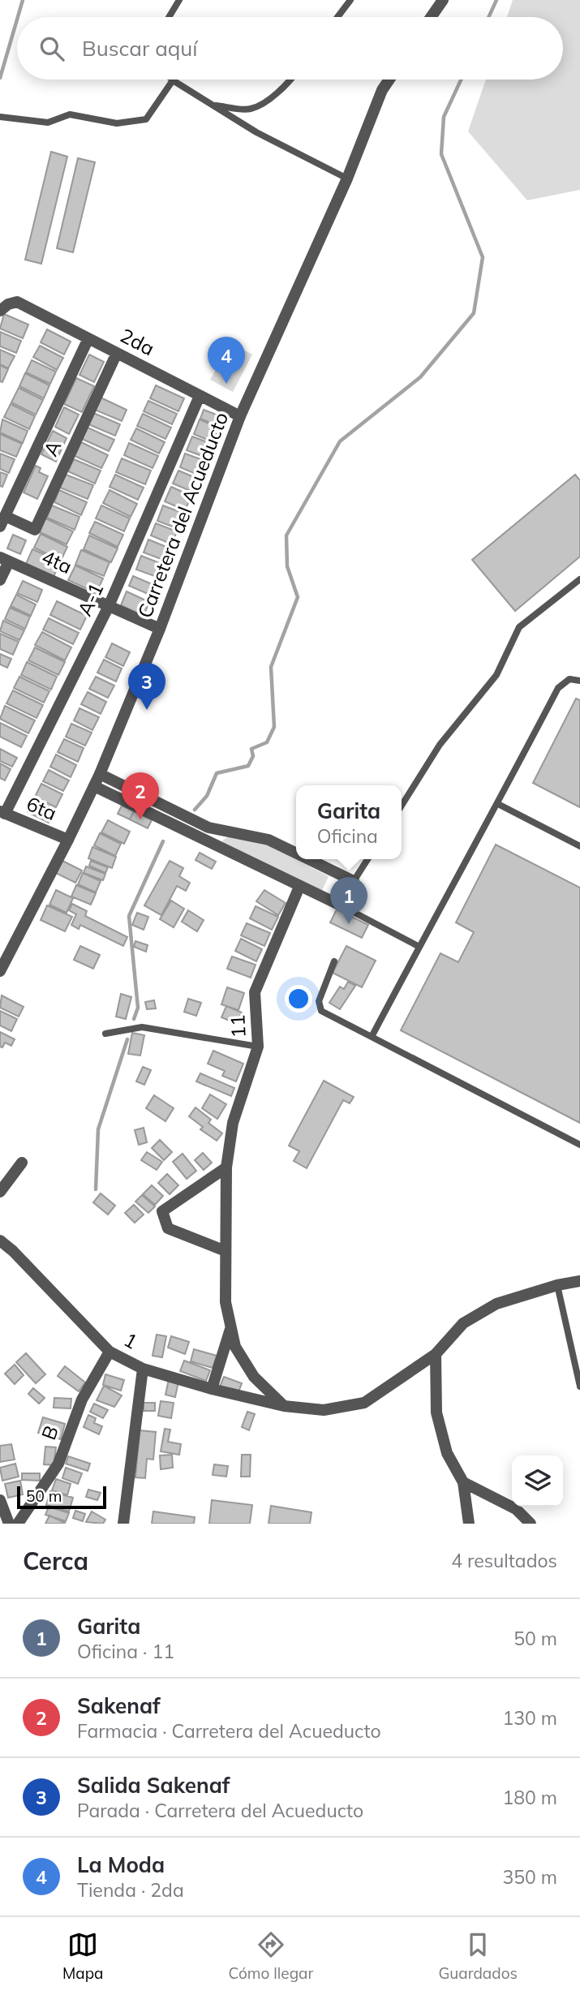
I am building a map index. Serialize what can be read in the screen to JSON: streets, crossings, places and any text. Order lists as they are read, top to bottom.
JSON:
{
  "streets": {
    "street": [
      "2da",
      "A",
      "Carretera del Acueducto",
      "4ta",
      "A-1",
      "6ta",
      "11",
      "1",
      "B"
    ]
  },
  "crossings": [
    ["2da", "A"],
    ["2da", "Carretera del Acueducto"],
    ["2da", "A-1"],
    ["Carretera del Acueducto", "4ta"],
    ["Carretera del Acueducto", "6ta"],
    ["4ta", "A-1"],
    ["A-1", "6ta"],
    ["11", "1"],
    ["1", "B"]
  ],
  "scale_bar": "50 m",
  "page": {
    "search": "Buscar aquí",
    "pins": [
      "4",
      "3",
      "2",
      "1"
    ],
    "popup": ["Garita", "Oficina"],
    "scale": "50 m",
    "heading": ["Cerca", "4 resultados"],
    "list": [
      {
        "mark": "1",
        "name": "Garita",
        "note": "Oficina · 11",
        "value": "50 m"
      },
      {
        "mark": "2",
        "name": "Sakenaf",
        "note": "Farmacia · Carretera del Acueducto",
        "value": "130 m"
      },
      {
        "mark": "3",
        "name": "Salida Sakenaf",
        "note": "Parada · Carretera del Acueducto",
        "value": "180 m"
      },
      {
        "mark": "4",
        "name": "La Moda",
        "note": "Tienda · 2da",
        "value": "350 m"
      }
    ],
    "nav": ["Mapa", "Cómo llegar", "Guardados"]
  }
}
